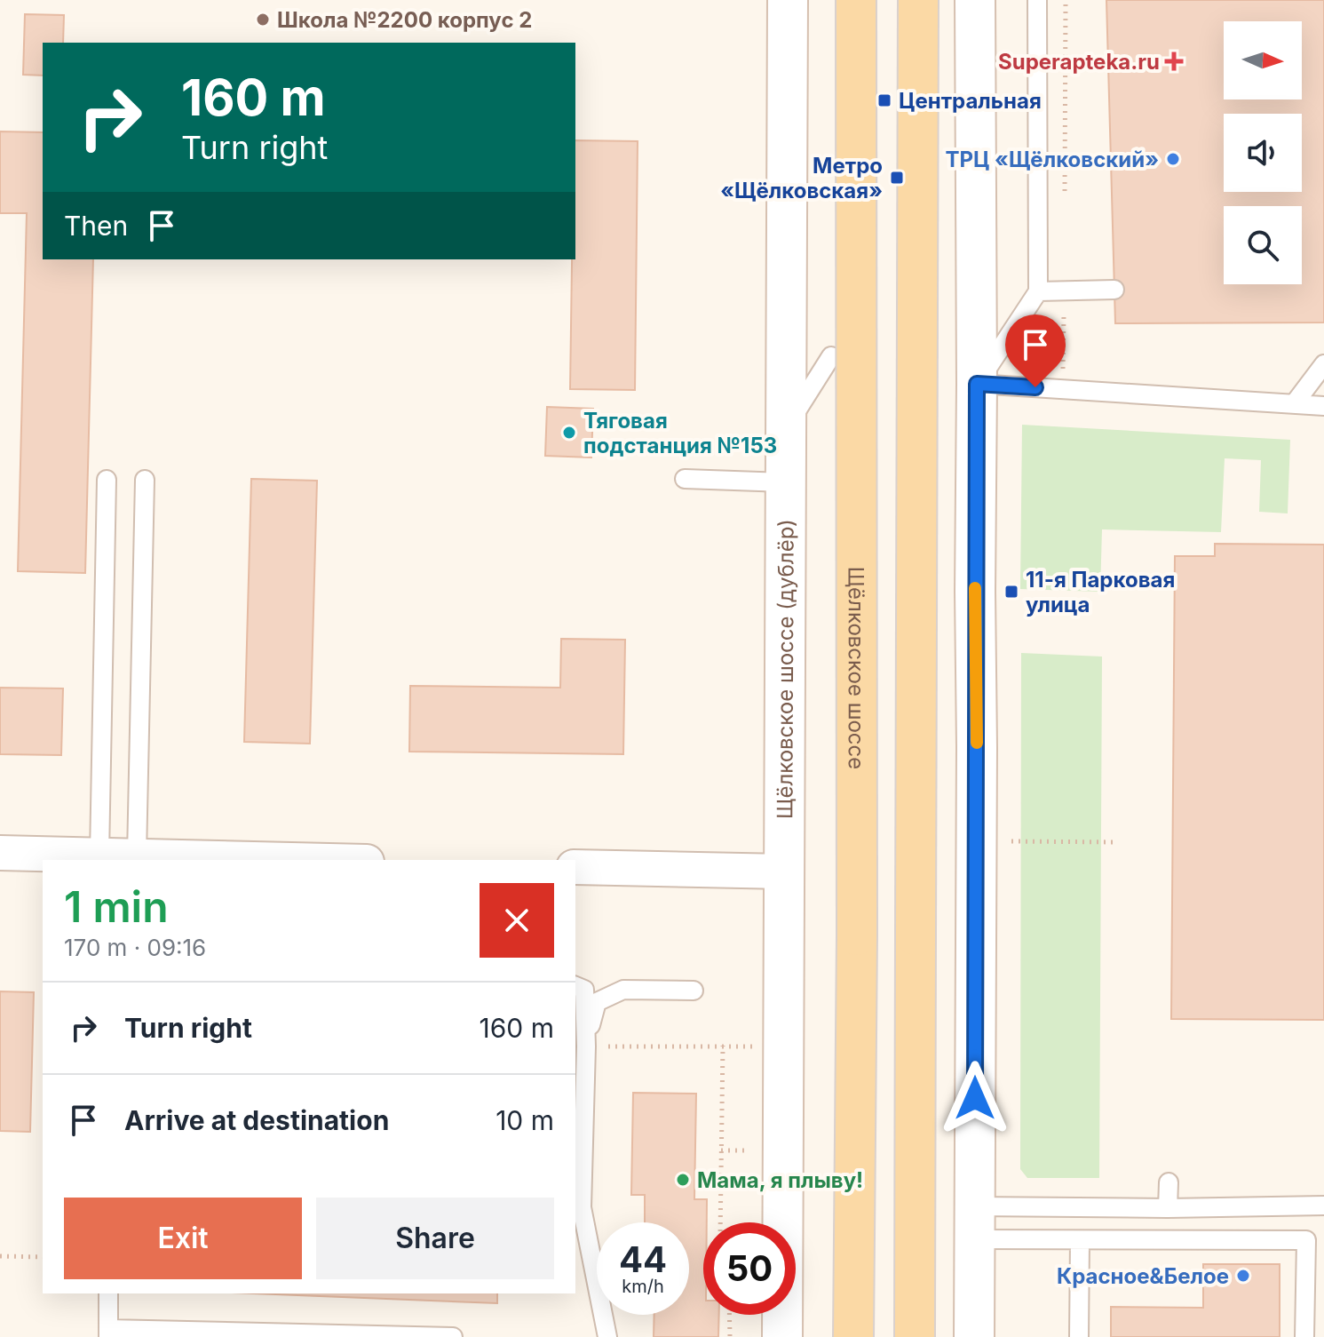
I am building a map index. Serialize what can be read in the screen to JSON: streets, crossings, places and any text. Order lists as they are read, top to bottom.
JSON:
{
  "streets": {
    "main road": ["Щёлковское шоссе (дублёр)", "Щёлковское шоссе"]
  },
  "places": {
    "other": [
      "Школа №2200 корпус 2",
      "ТРЦ «Щёлковский»",
      "Тяговая подстанция №153",
      "Мама, я плыву!",
      "Красное&Белое"
    ],
    "health": ["Superapteka.ru"],
    "transit": ["Центральная", "Метро «Щёлковская»", "11-я Парковая улица"]
  },
  "north": "right",
  "page": {
    "turn": ["160 m", "Turn right"],
    "then": "Then",
    "heading": ["1 min", "170 m · 09:16"],
    "list": [
      {
        "name": "Turn right",
        "value": "160 m"
      },
      {
        "name": "Arrive at destination",
        "value": "10 m"
      }
    ],
    "buttons": ["Exit", "Share"],
    "speed": "44 km/h",
    "limit": "50"
  }
}
